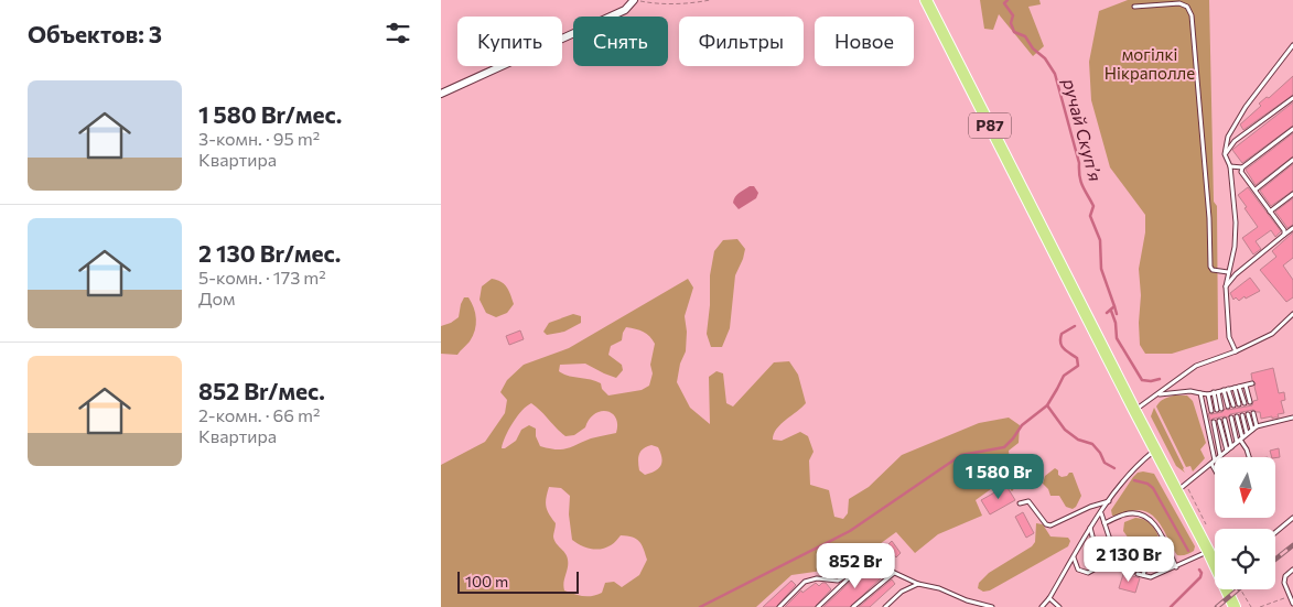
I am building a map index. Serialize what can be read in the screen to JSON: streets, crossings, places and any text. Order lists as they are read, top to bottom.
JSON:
{
  "streets": {
    "main road": ["Р87"]
  },
  "water": ["ручай Скупʼя"],
  "parks": ["могілкі Нікраполле"],
  "scale_bar": "100 m",
  "north": "bottom",
  "page": {
    "heading": "Объектов: 3",
    "chip": [
      "Купить",
      "Снять",
      "Фильтры",
      "Новое"
    ],
    "list": [
      {
        "name": "1 580 Br/мес.",
        "note": "3-комн. · 95 m² · Квартира"
      },
      {
        "name": "2 130 Br/мес.",
        "note": "5-комн. · 173 m² · Дом"
      },
      {
        "name": "852 Br/мес.",
        "note": "2-комн. · 66 m² · Квартира"
      }
    ],
    "price": ["1 580 Br", "2 130 Br", "852 Br"],
    "scale": "100 m"
  }
}
